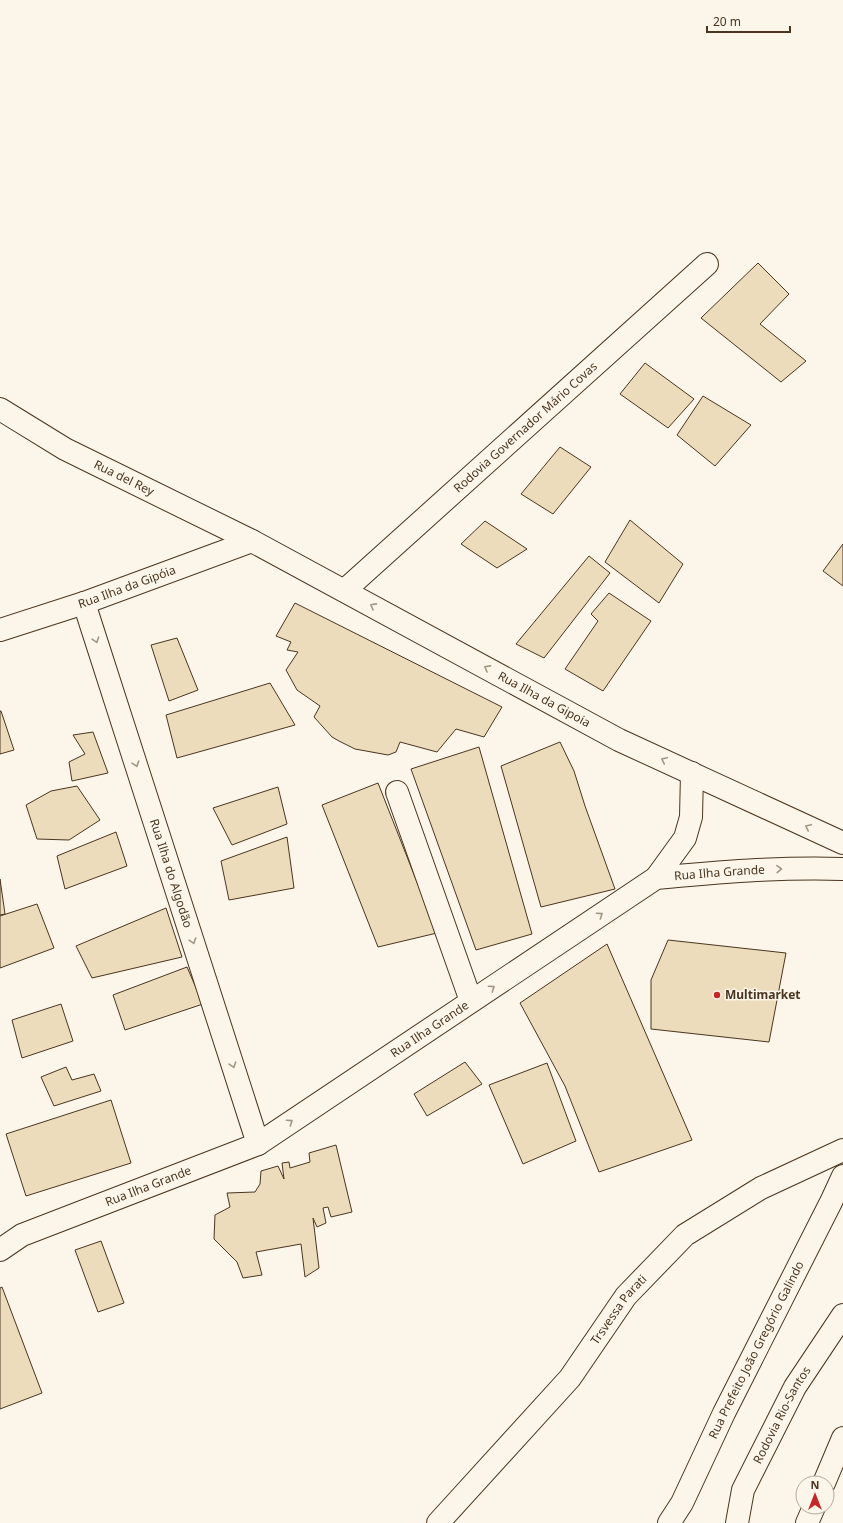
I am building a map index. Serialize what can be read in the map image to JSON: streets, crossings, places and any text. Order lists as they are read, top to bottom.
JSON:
{
  "streets": {
    "main road": [
      "Rodovia Governador Mário Covas",
      "Rua del Rey",
      "Rua Ilha da Gipóia",
      "Rua Ilha da Gipoia",
      "Rua Ilha do Algodão",
      "Rua Ilha Grande",
      "Trsvessa Parati",
      "Rua Prefeito João Gregório Galindo",
      "Rodovia Rio-Santos"
    ]
  },
  "crossings": [
    ["Rodovia Governador Mário Covas", "Rua Ilha da Gipoia"],
    ["Rua del Rey", "Rua Ilha da Gipóia"],
    ["Rua del Rey", "Rua Ilha da Gipoia"],
    ["Rua Ilha da Gipóia", "Rua Ilha da Gipoia"],
    ["Rua Ilha da Gipóia", "Rua Ilha do Algodão"],
    ["Rua Ilha do Algodão", "Rua Ilha Grande"]
  ],
  "one_way": ["Rua Ilha da Gipoia", "Rua Ilha do Algodão", "Rua Ilha Grande"],
  "places": ["Multimarket"],
  "scale_bar": "20 m",
  "north": "top"
}
